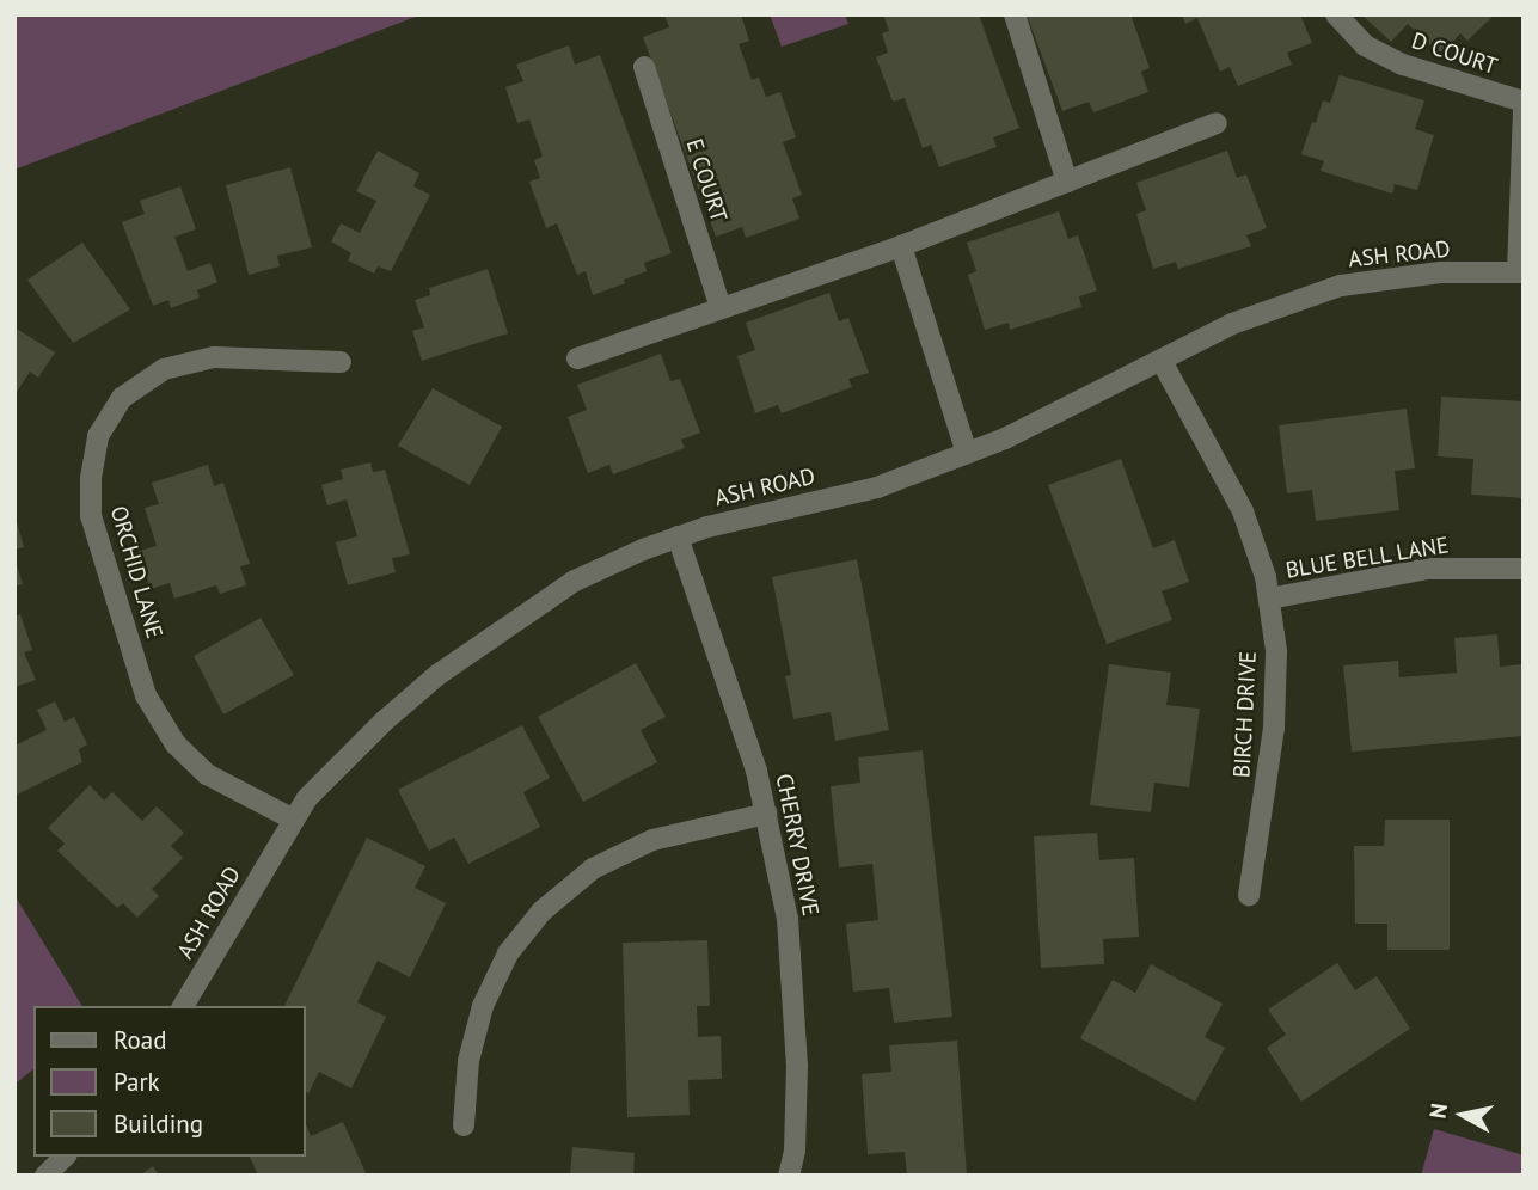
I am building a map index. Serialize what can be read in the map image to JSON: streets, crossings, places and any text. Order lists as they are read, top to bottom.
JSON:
{
  "streets": {
    "street": [
      "D COURT",
      "E COURT",
      "ASH ROAD",
      "BLUE BELL LANE",
      "ORCHID LANE",
      "BIRCH DRIVE",
      "CHERRY DRIVE"
    ]
  },
  "crossings": [
    ["D COURT", "ASH ROAD"],
    ["ASH ROAD", "ORCHID LANE"],
    ["ASH ROAD", "BIRCH DRIVE"],
    ["ASH ROAD", "CHERRY DRIVE"],
    ["BLUE BELL LANE", "BIRCH DRIVE"]
  ],
  "legend": ["Road", "Park", "Building"],
  "north": "left"
}
